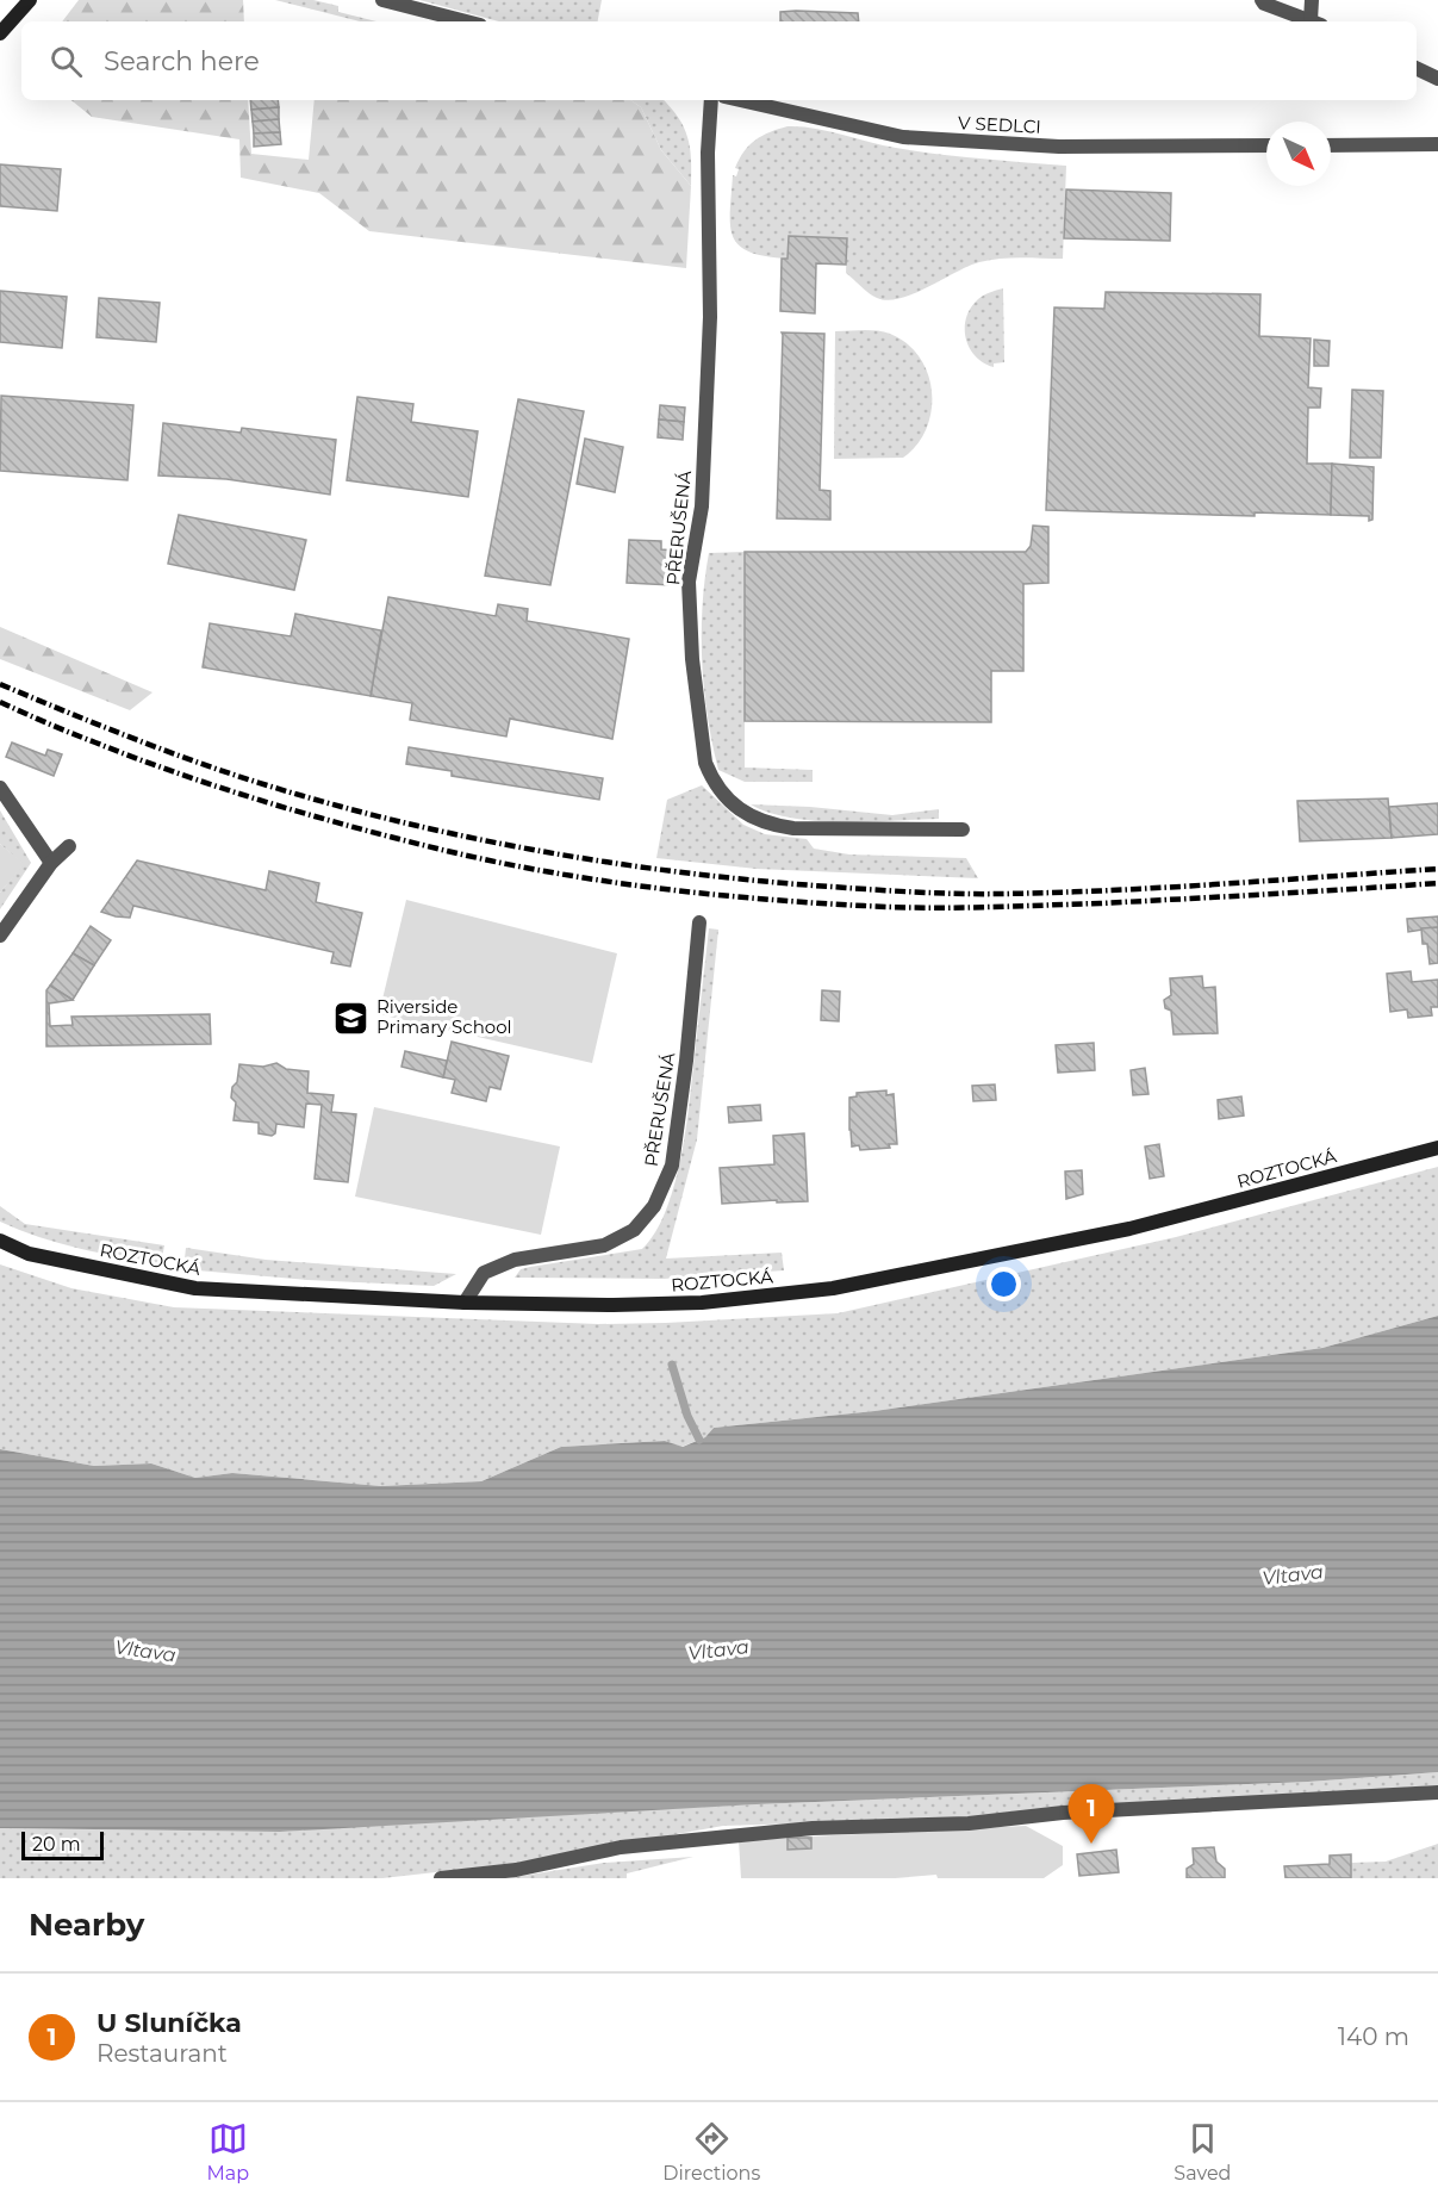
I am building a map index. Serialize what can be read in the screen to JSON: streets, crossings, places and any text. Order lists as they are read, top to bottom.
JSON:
{
  "streets": {
    "main road": ["ROZTOCKÁ"],
    "street": ["V SEDLCI", "PŘERUŠENÁ"]
  },
  "crossings": [
    ["PŘERUŠENÁ", "ROZTOCKÁ"]
  ],
  "water": ["Vltava"],
  "places": {
    "school or university": ["Riverside Primary School"]
  },
  "scale_bar": "20 m",
  "north": "bottom right",
  "page": {
    "search": "Search here",
    "pins": "1",
    "scale": "20 m",
    "heading": "Nearby",
    "list": [
      {
        "mark": "1",
        "name": "U Sluníčka",
        "note": "Restaurant",
        "value": "140 m"
      }
    ],
    "nav": ["Map", "Directions", "Saved"]
  }
}
